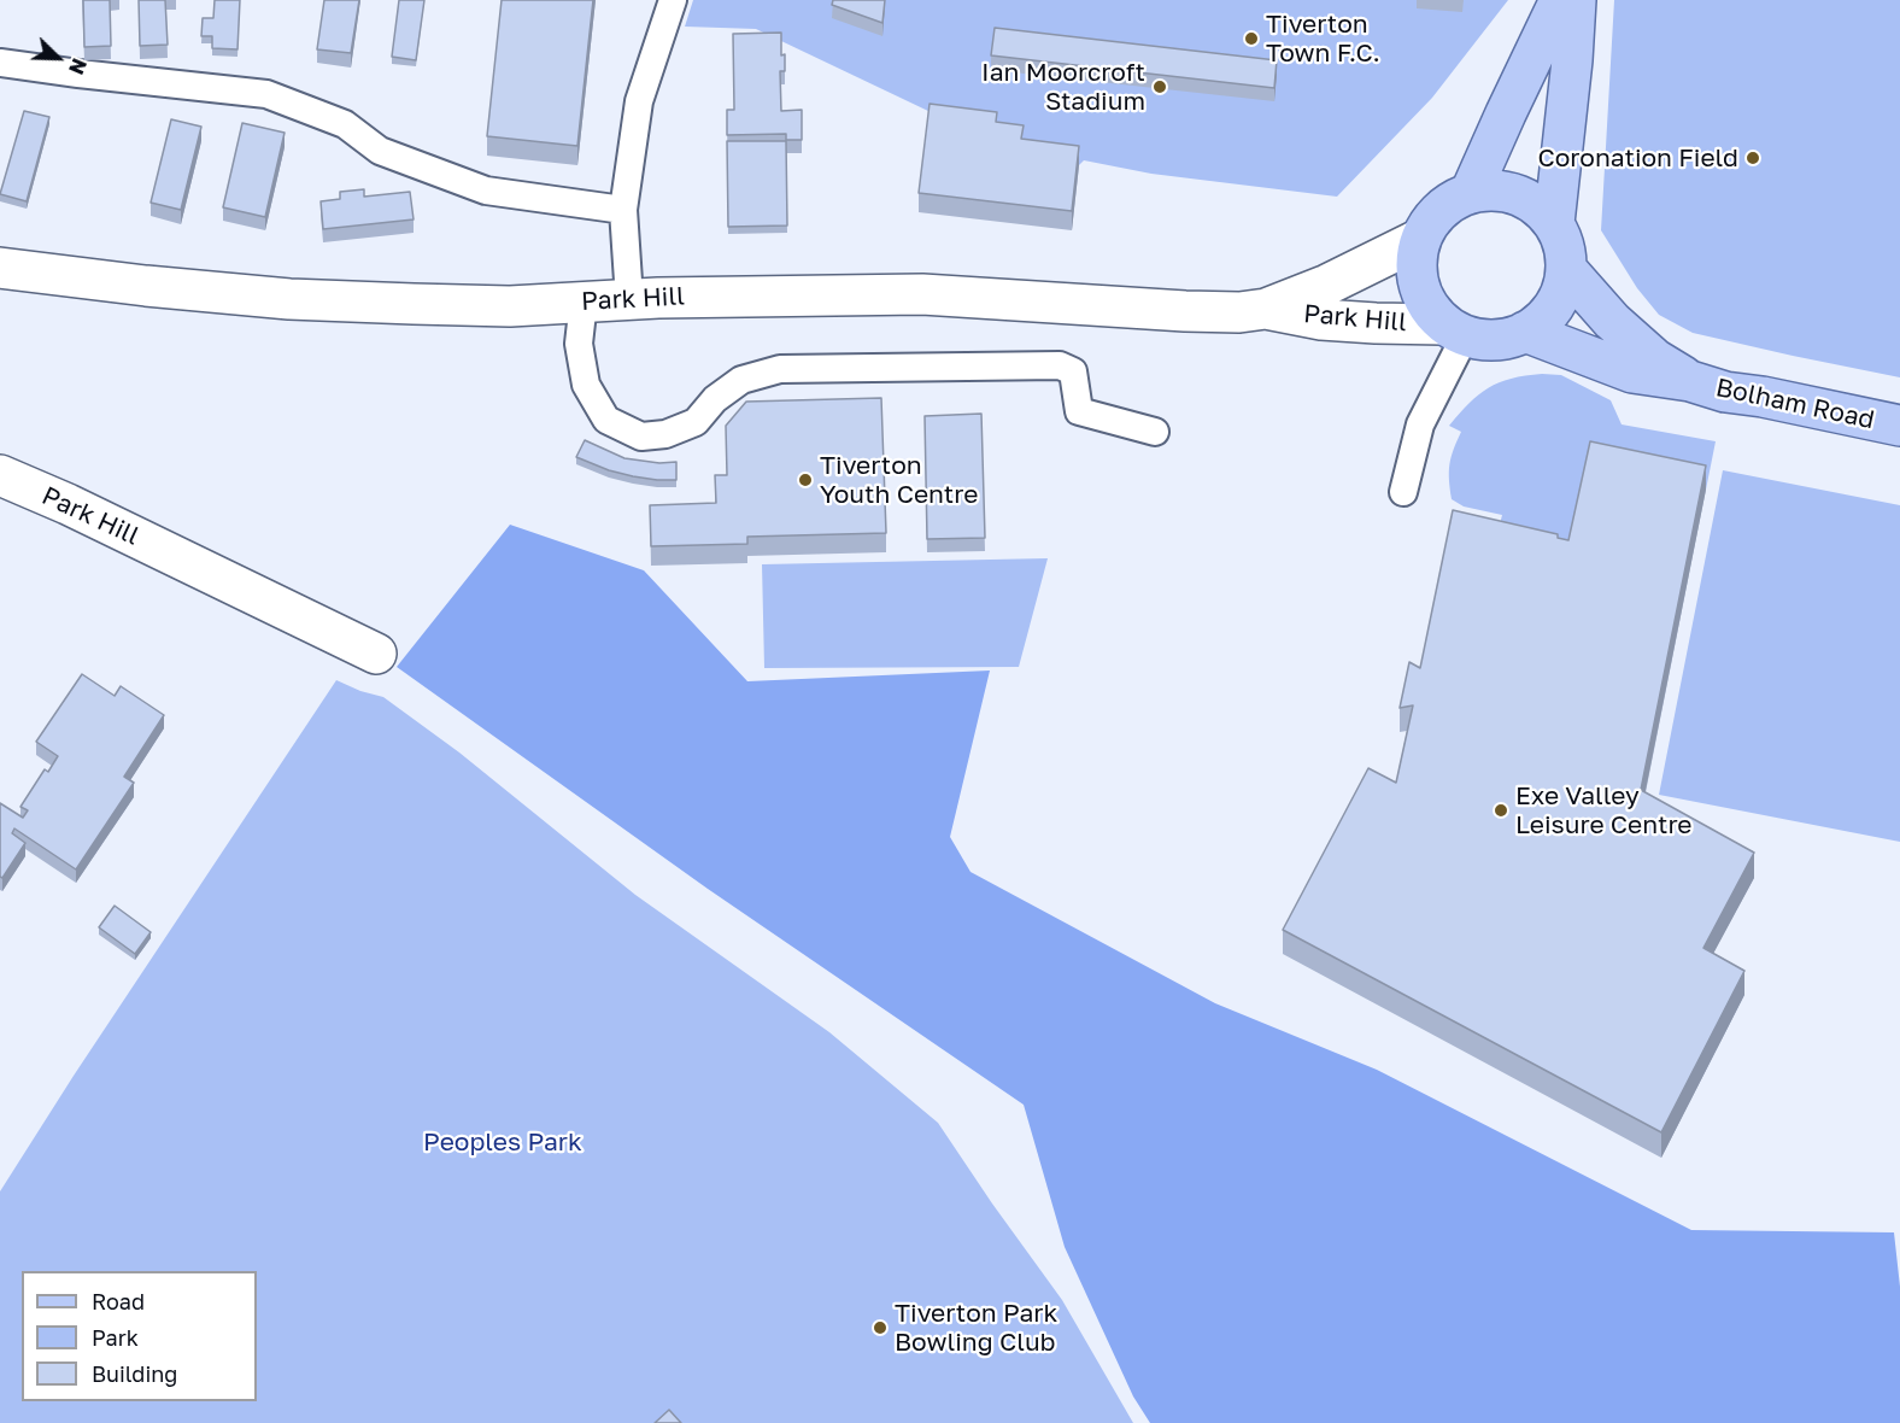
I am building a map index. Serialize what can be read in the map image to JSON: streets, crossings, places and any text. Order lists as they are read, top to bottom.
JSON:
{
  "streets": {
    "main road": ["Bolham Road"],
    "street": ["Park Hill"]
  },
  "crossings": [
    ["Park Hill", "Bolham Road"]
  ],
  "parks": ["Peoples Park"],
  "places": [
    "Tiverton Town F.C.",
    "Ian Moorcroft Stadium",
    "Coronation Field",
    "Tiverton Youth Centre",
    "Exe Valley Leisure Centre",
    "Tiverton Park Bowling Club"
  ],
  "legend": ["Road", "Park", "Building"],
  "north": "bottom right"
}
